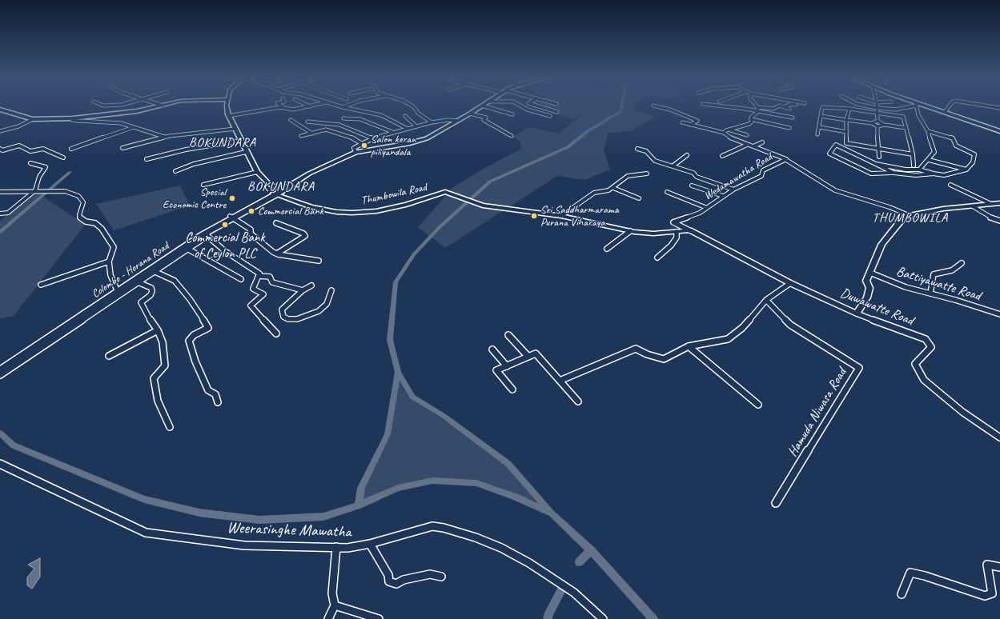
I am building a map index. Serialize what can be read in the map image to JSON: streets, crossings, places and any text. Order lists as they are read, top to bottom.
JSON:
{
  "streets": {
    "main road": ["Colombo - Horana Road"],
    "street": [
      "Wedamawatha Road",
      "Thumbowila Road",
      "Battiyawatte Road",
      "Duwawatte Road",
      "Hamuda Niwasa Road",
      "Weerasinghe Mawatha"
    ]
  },
  "crossings": [
    ["Wedamawatha Road", "Thumbowila Road"],
    ["Wedamawatha Road", "Duwawatte Road"],
    ["Thumbowila Road", "Colombo - Horana Road"],
    ["Thumbowila Road", "Duwawatte Road"]
  ],
  "districts": ["BOKUNDARA", "BOKUNDARA", "THUMBOWILA"],
  "places": [
    "Salon keran piliyandala",
    "Special Economic Centre",
    "Commercial Bank",
    "Sri Saddharmarama Purana Viharaya",
    "Commercial Bank of Ceylon PLC"
  ]
}
